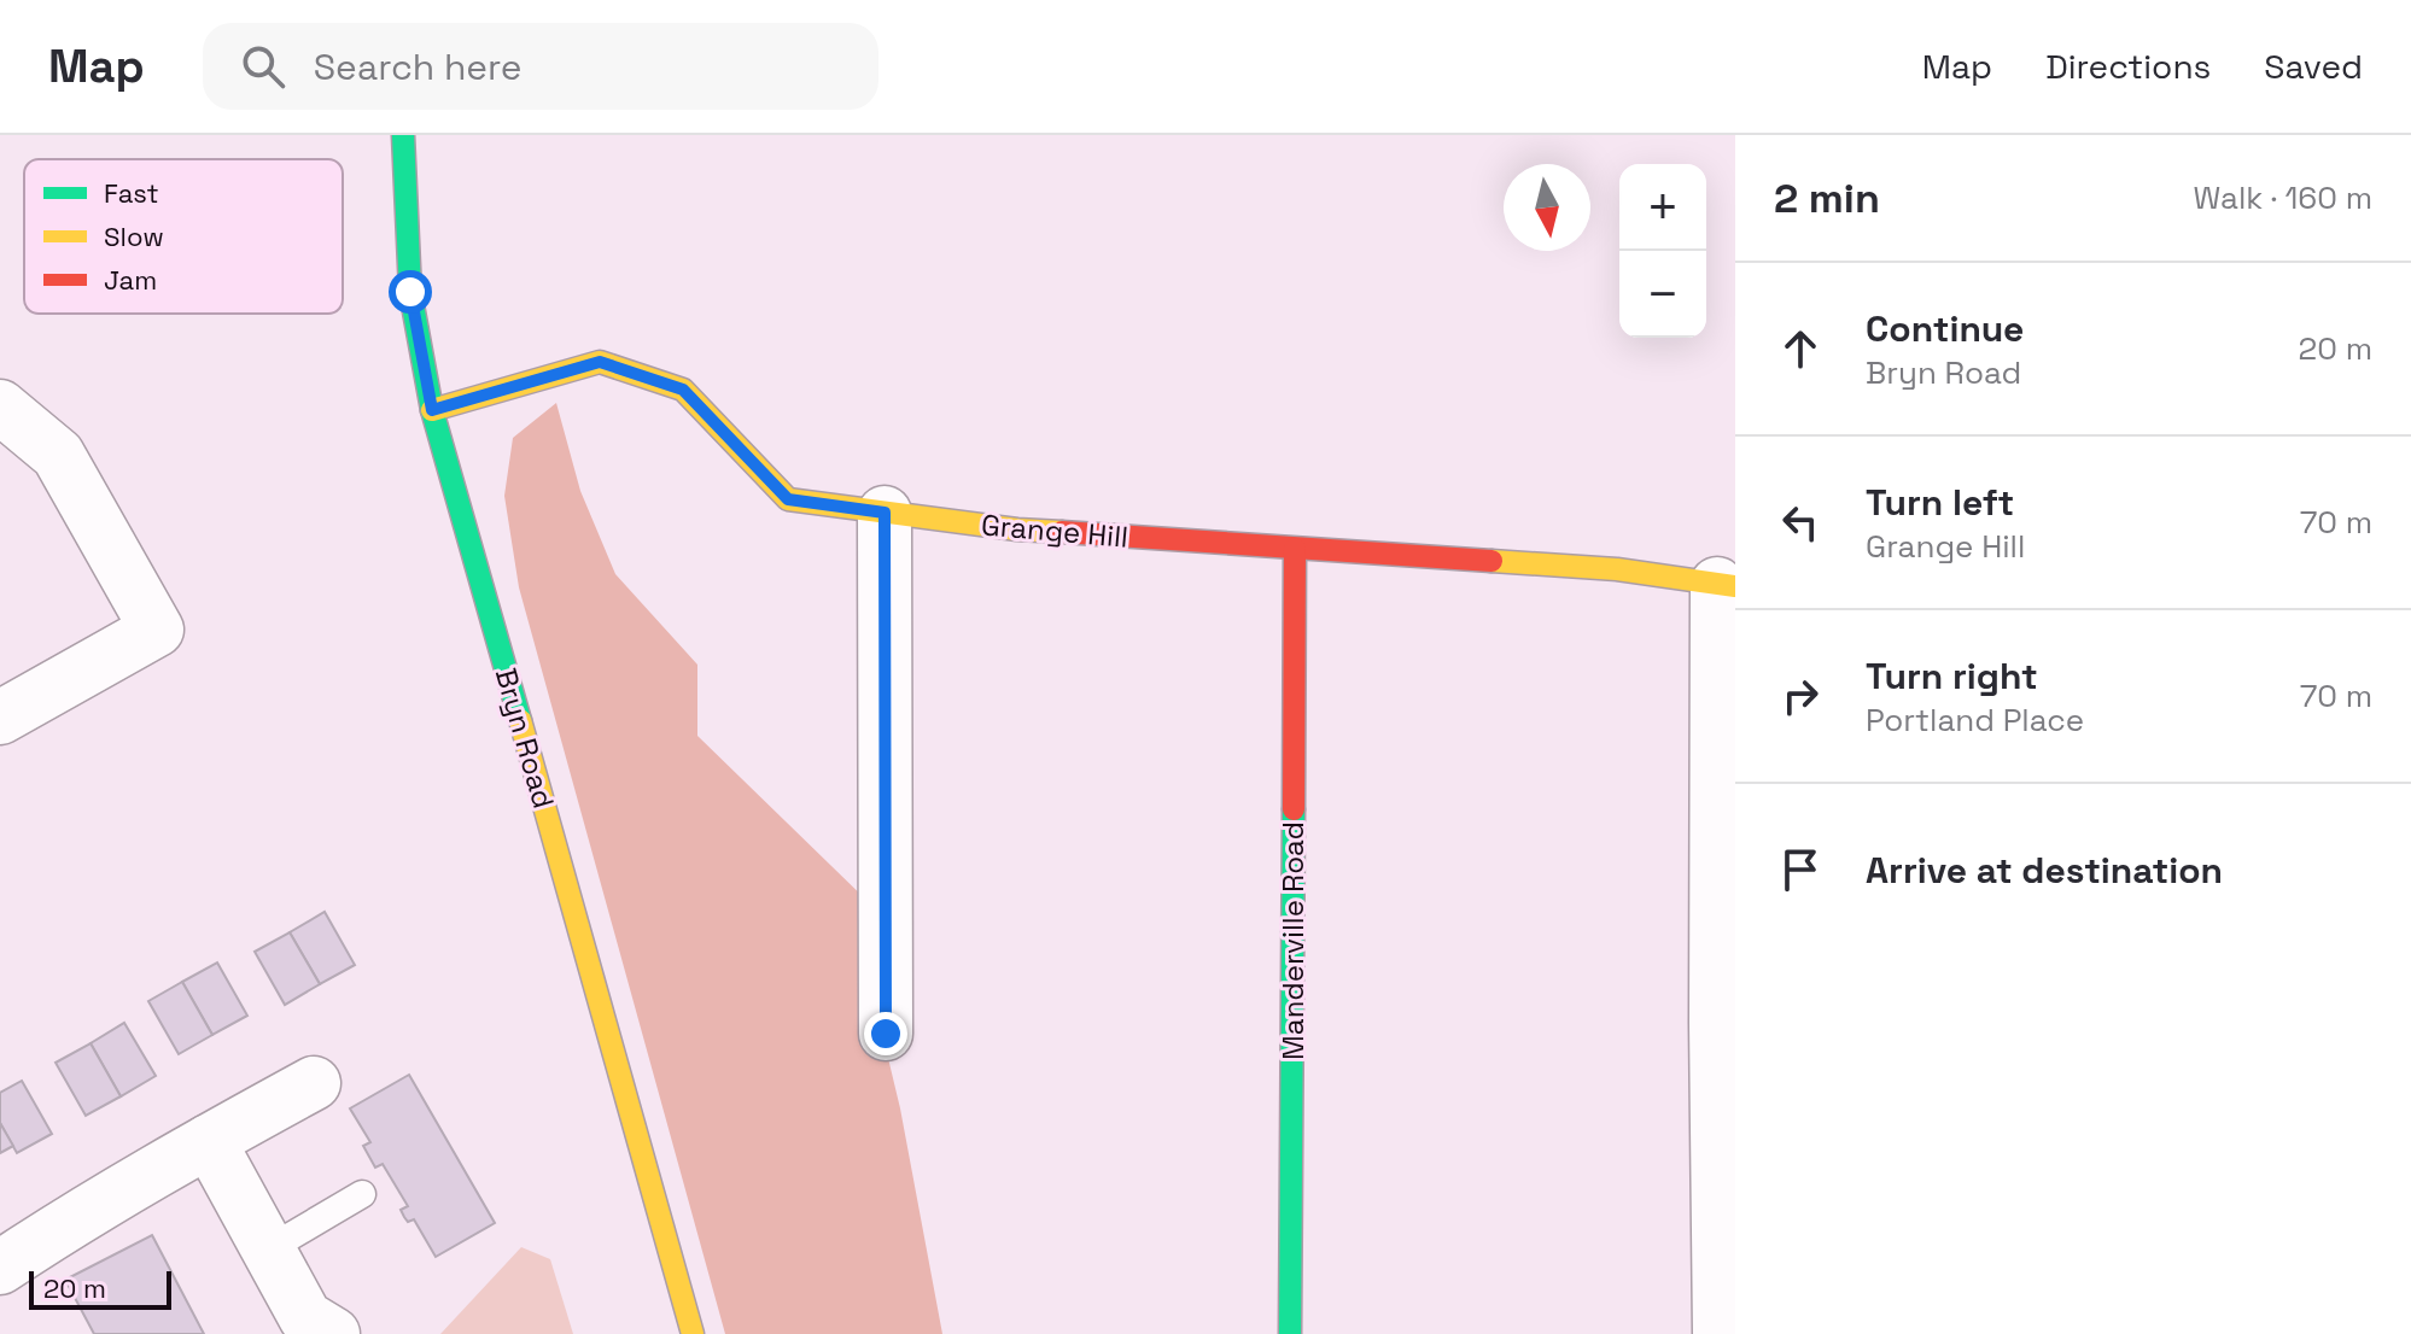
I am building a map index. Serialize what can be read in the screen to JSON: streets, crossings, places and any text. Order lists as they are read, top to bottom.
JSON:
{
  "streets": {
    "street": ["Grange Hill", "Bryn Road", "Manderville Road"]
  },
  "crossings": [
    ["Grange Hill", "Bryn Road"],
    ["Grange Hill", "Manderville Road"]
  ],
  "legend": ["Fast", "Slow", "Jam"],
  "scale_bar": "20 m",
  "north": "bottom",
  "page": {
    "header": "Map",
    "search": "Search here",
    "nav": ["Map", "Directions", "Saved"],
    "heading": ["2 min", "Walk · 160 m"],
    "map_buttons": ["+", "−"],
    "list": [
      ["Continue", "Bryn Road", "20 m"],
      ["Turn left", "Grange Hill", "70 m"],
      ["Turn right", "Portland Place", "70 m"],
      "Arrive at destination"
    ],
    "scale": "20 m"
  }
}
